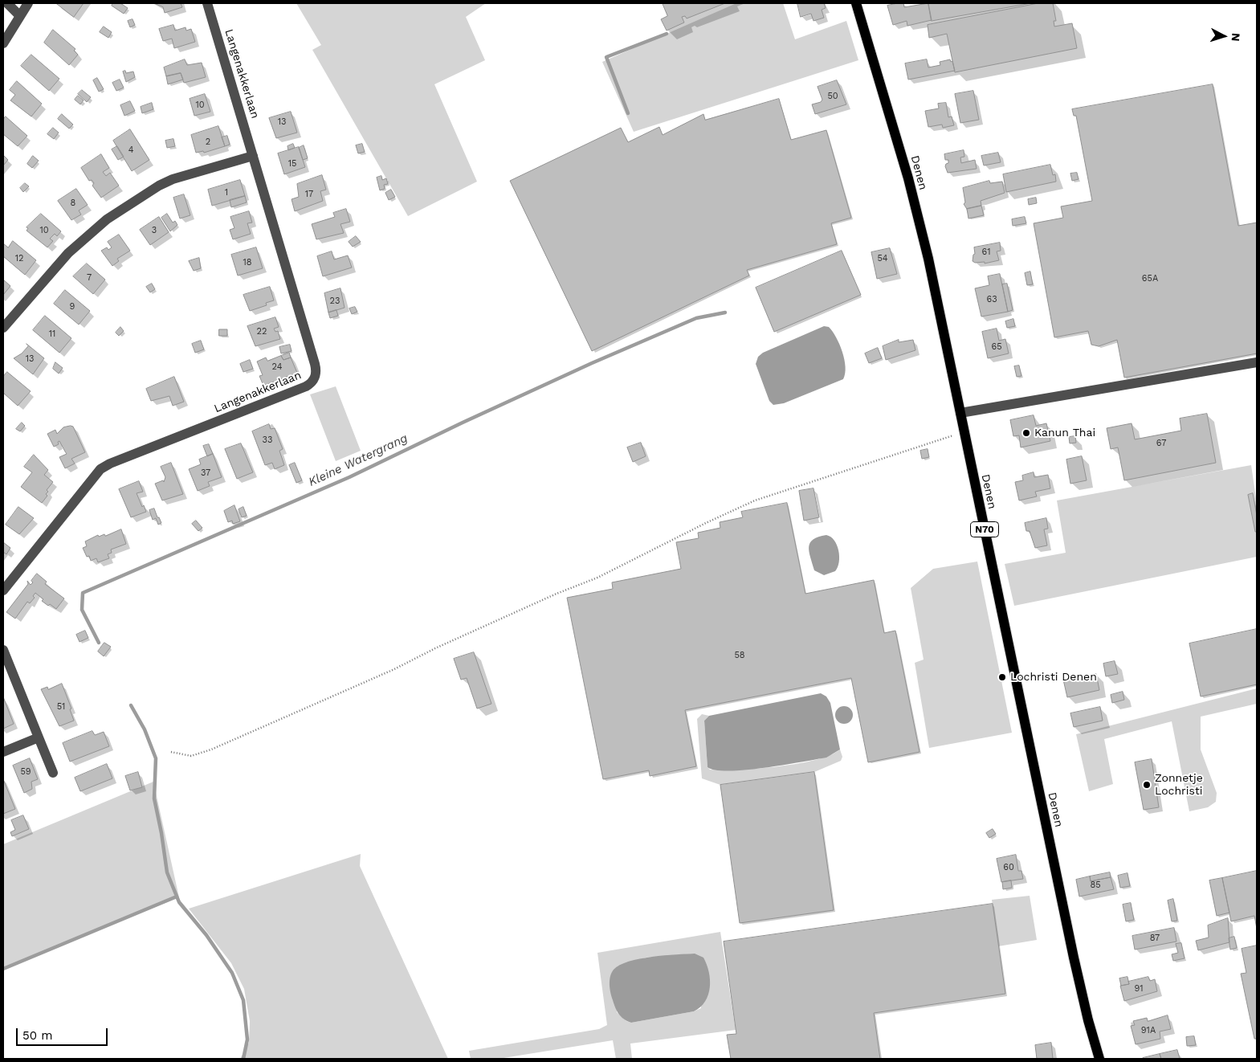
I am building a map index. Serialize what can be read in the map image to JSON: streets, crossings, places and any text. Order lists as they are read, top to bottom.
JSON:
{
  "streets": {
    "main road": ["Denen", "N70"],
    "street": ["Langenakkerlaan"]
  },
  "water": ["Kleine Watergrang"],
  "places": ["Kanun Thai", "Lochristi Denen", "Zonnetje Lochristi"],
  "house_numbers": [
    "50",
    "10",
    "13",
    "2",
    "4",
    "15",
    "1",
    "17",
    "8",
    "10",
    "3",
    "61",
    "12",
    "54",
    "18",
    "7",
    "65A",
    "63",
    "23",
    "9",
    "22",
    "11",
    "65",
    "13",
    "24",
    "33",
    "67",
    "37",
    "58",
    "51",
    "59",
    "60",
    "85",
    "87",
    "91",
    "91A"
  ],
  "scale_bar": "50 m",
  "north": "right"
}
